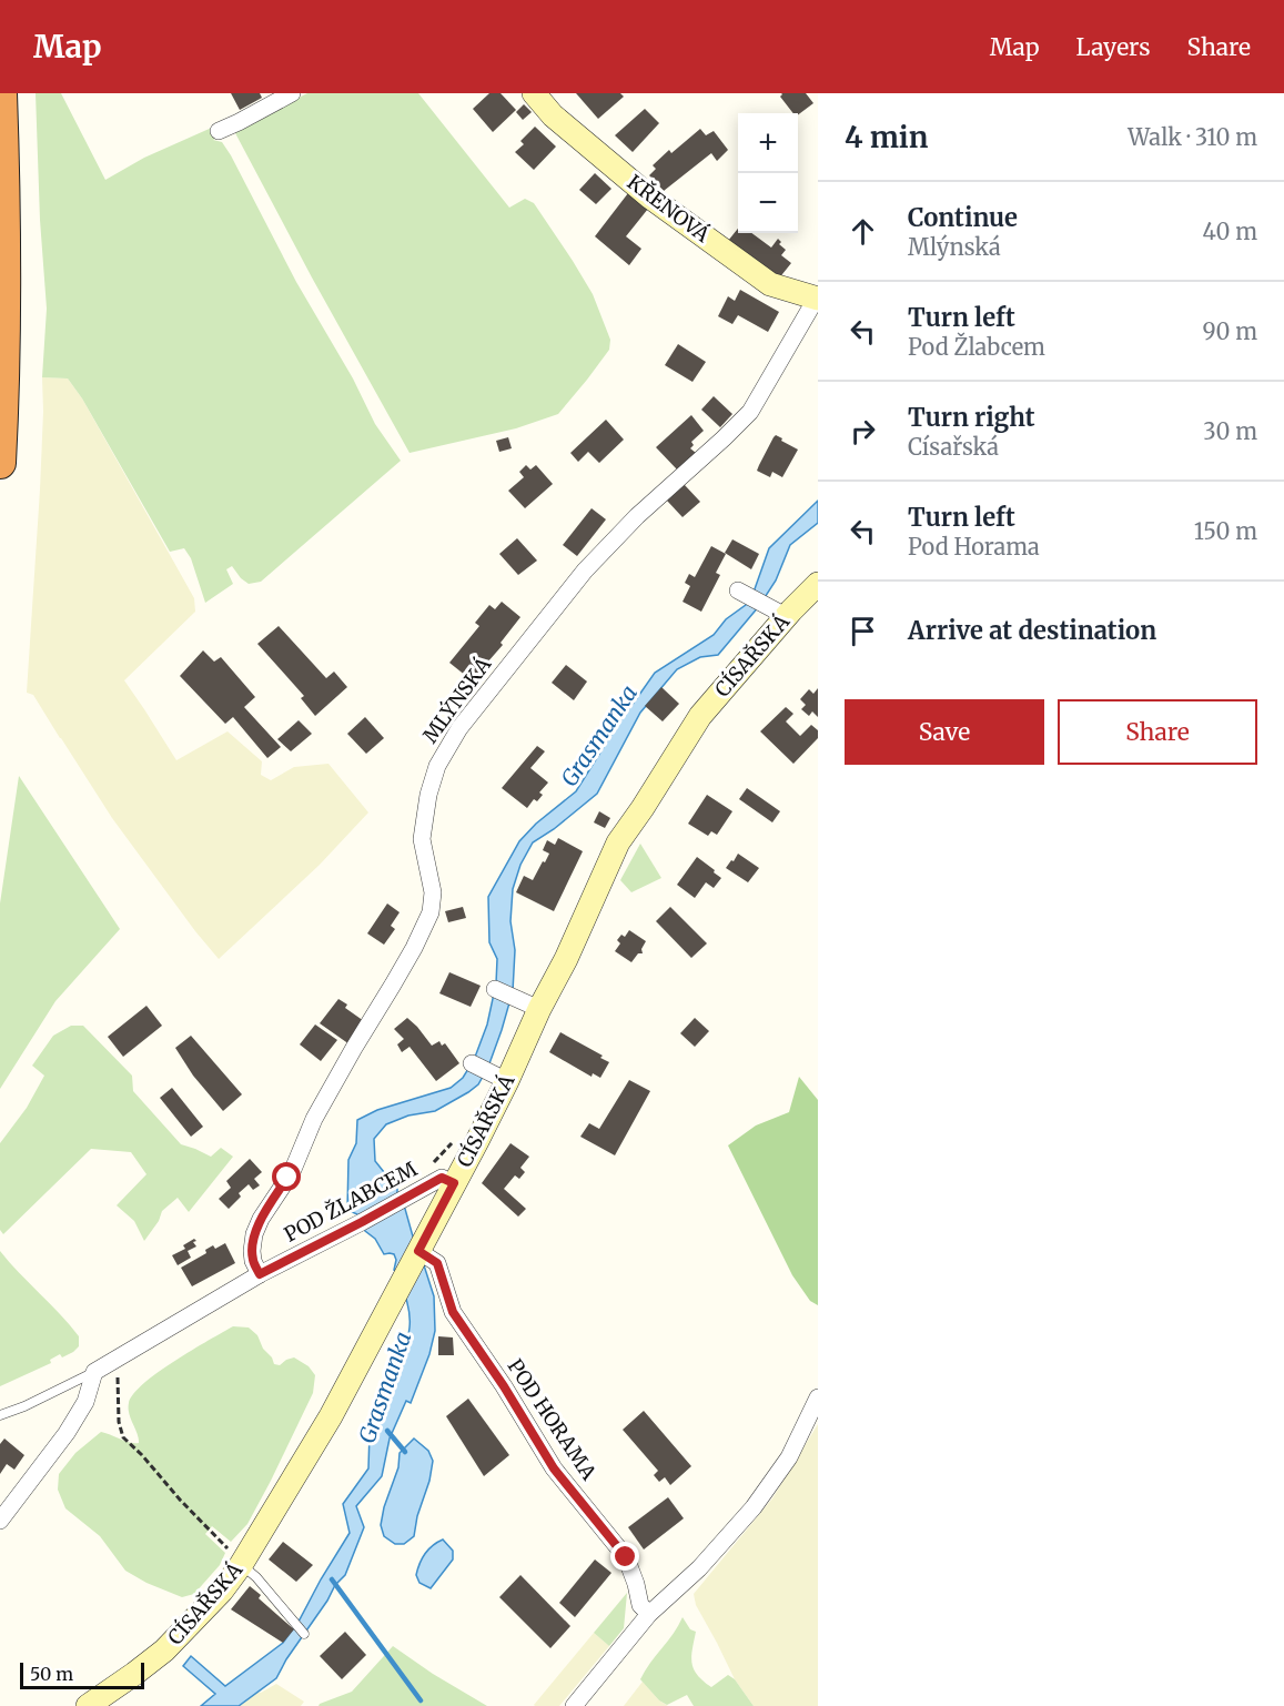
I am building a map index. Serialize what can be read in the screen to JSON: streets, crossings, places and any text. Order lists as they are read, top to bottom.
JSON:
{
  "streets": {
    "street": [
      "KŘENOVÁ",
      "CÍSAŘSKÁ",
      "MLÝNSKÁ",
      "POD ŽLABCEM",
      "POD HORAMA"
    ]
  },
  "crossings": [
    ["KŘENOVÁ", "MLÝNSKÁ"],
    ["CÍSAŘSKÁ", "POD ŽLABCEM"],
    ["CÍSAŘSKÁ", "POD HORAMA"],
    ["MLÝNSKÁ", "POD ŽLABCEM"]
  ],
  "water": ["Grasmanka"],
  "scale_bar": "50 m",
  "page": {
    "header": "Map",
    "nav": ["Map", "Layers", "Share"],
    "heading": ["4 min", "Walk · 310 m"],
    "map_buttons": ["+", "−"],
    "list": [
      ["Continue", "Mlýnská", "40 m"],
      ["Turn left", "Pod Žlabcem", "90 m"],
      ["Turn right", "Císařská", "30 m"],
      ["Turn left", "Pod Horama", "150 m"],
      "Arrive at destination"
    ],
    "buttons": ["Save", "Share"],
    "scale": "50 m"
  }
}
